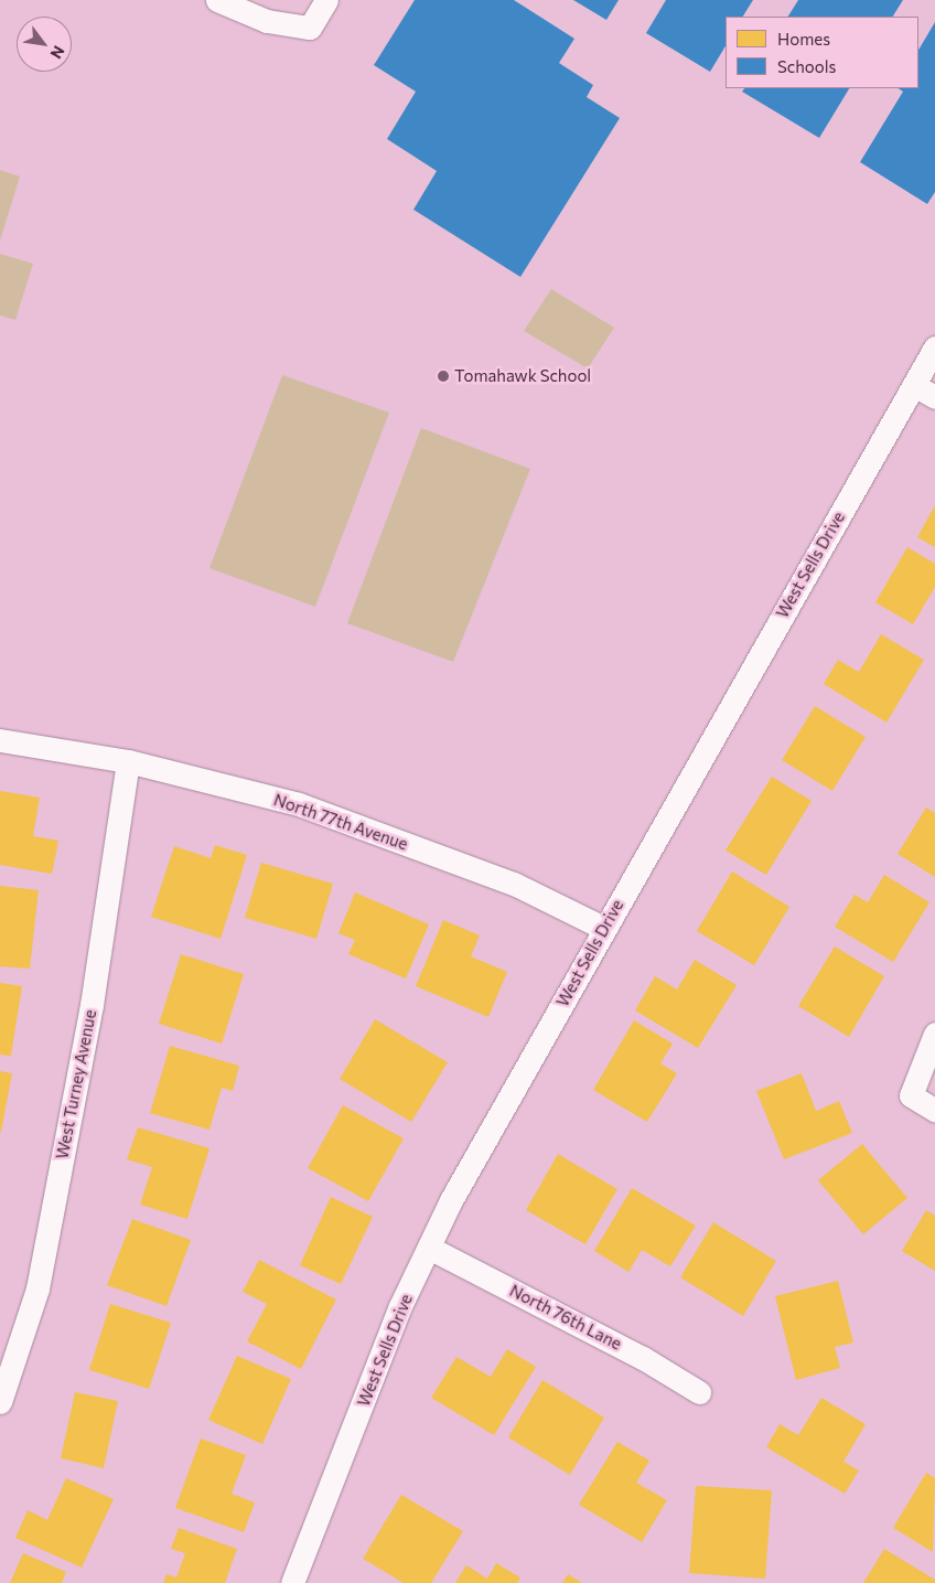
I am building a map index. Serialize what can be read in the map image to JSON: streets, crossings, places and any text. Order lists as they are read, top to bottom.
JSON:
{
  "streets": {
    "street": [
      "West Sells Drive",
      "North 77th Avenue",
      "West Turney Avenue",
      "North 76th Lane"
    ]
  },
  "crossings": [
    ["West Sells Drive", "North 77th Avenue"],
    ["West Sells Drive", "North 76th Lane"],
    ["North 77th Avenue", "West Turney Avenue"]
  ],
  "places": ["Tomahawk School"],
  "legend": ["Homes", "Schools"],
  "north": "bottom right"
}
